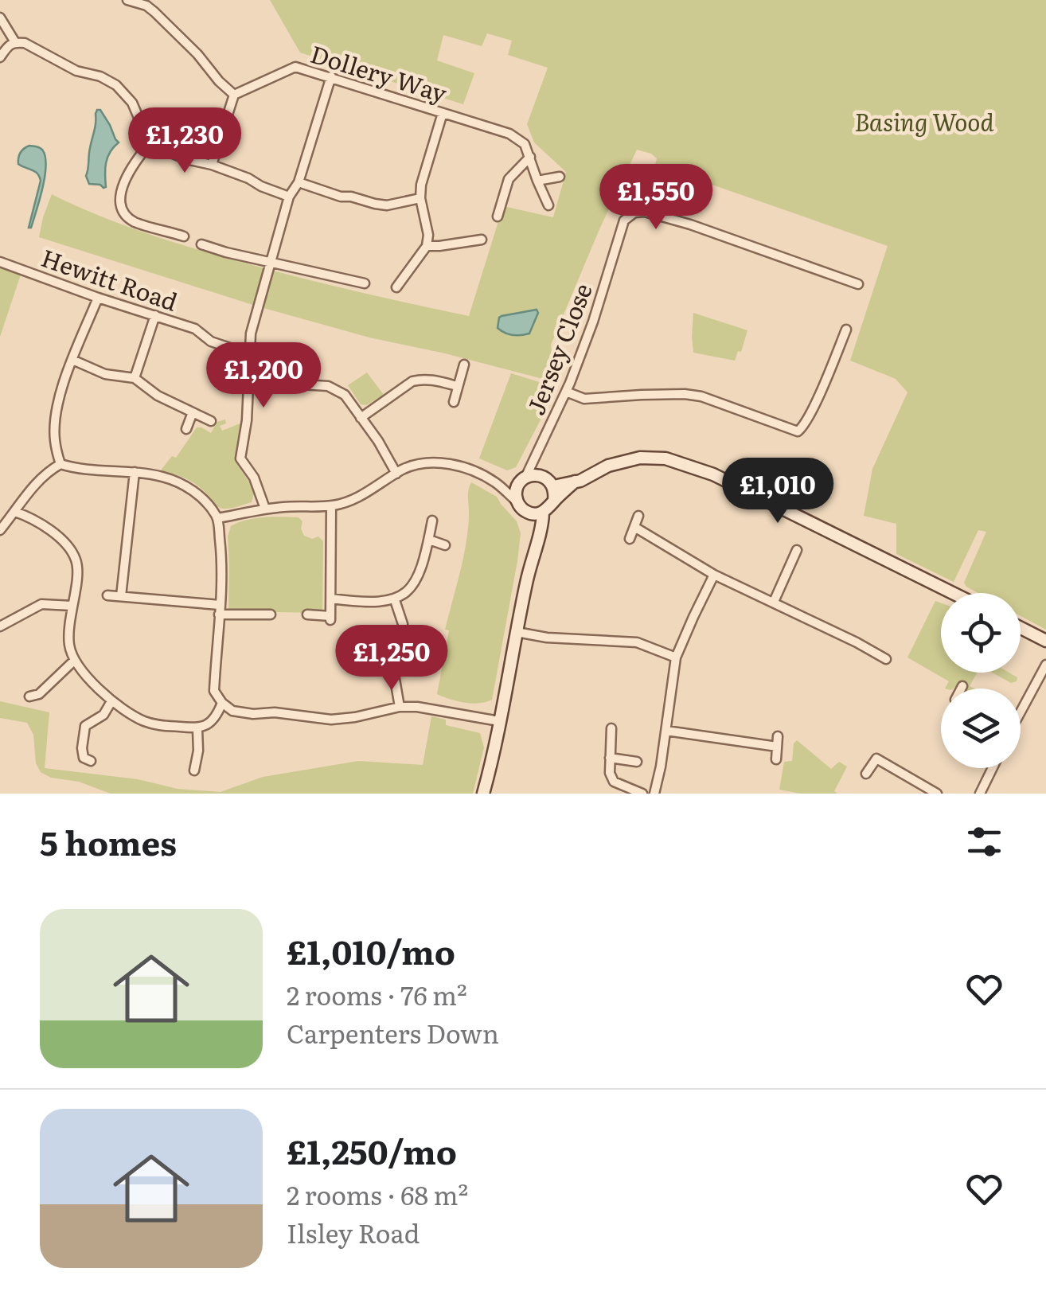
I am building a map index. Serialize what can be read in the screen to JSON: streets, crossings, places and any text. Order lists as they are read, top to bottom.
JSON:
{
  "streets": {
    "street": ["Dollery Way", "Hewitt Road", "Jersey Close"]
  },
  "parks": ["Basing Wood"],
  "page": {
    "price": [
      "£1,230",
      "£1,550",
      "£1,200",
      "£1,010",
      "£1,250"
    ],
    "heading": "5 homes",
    "list": [
      {
        "name": "£1,010/mo",
        "note": "2 rooms · 76 m² · Carpenters Down"
      },
      {
        "name": "£1,250/mo",
        "note": "2 rooms · 68 m² · Ilsley Road"
      }
    ]
  }
}
